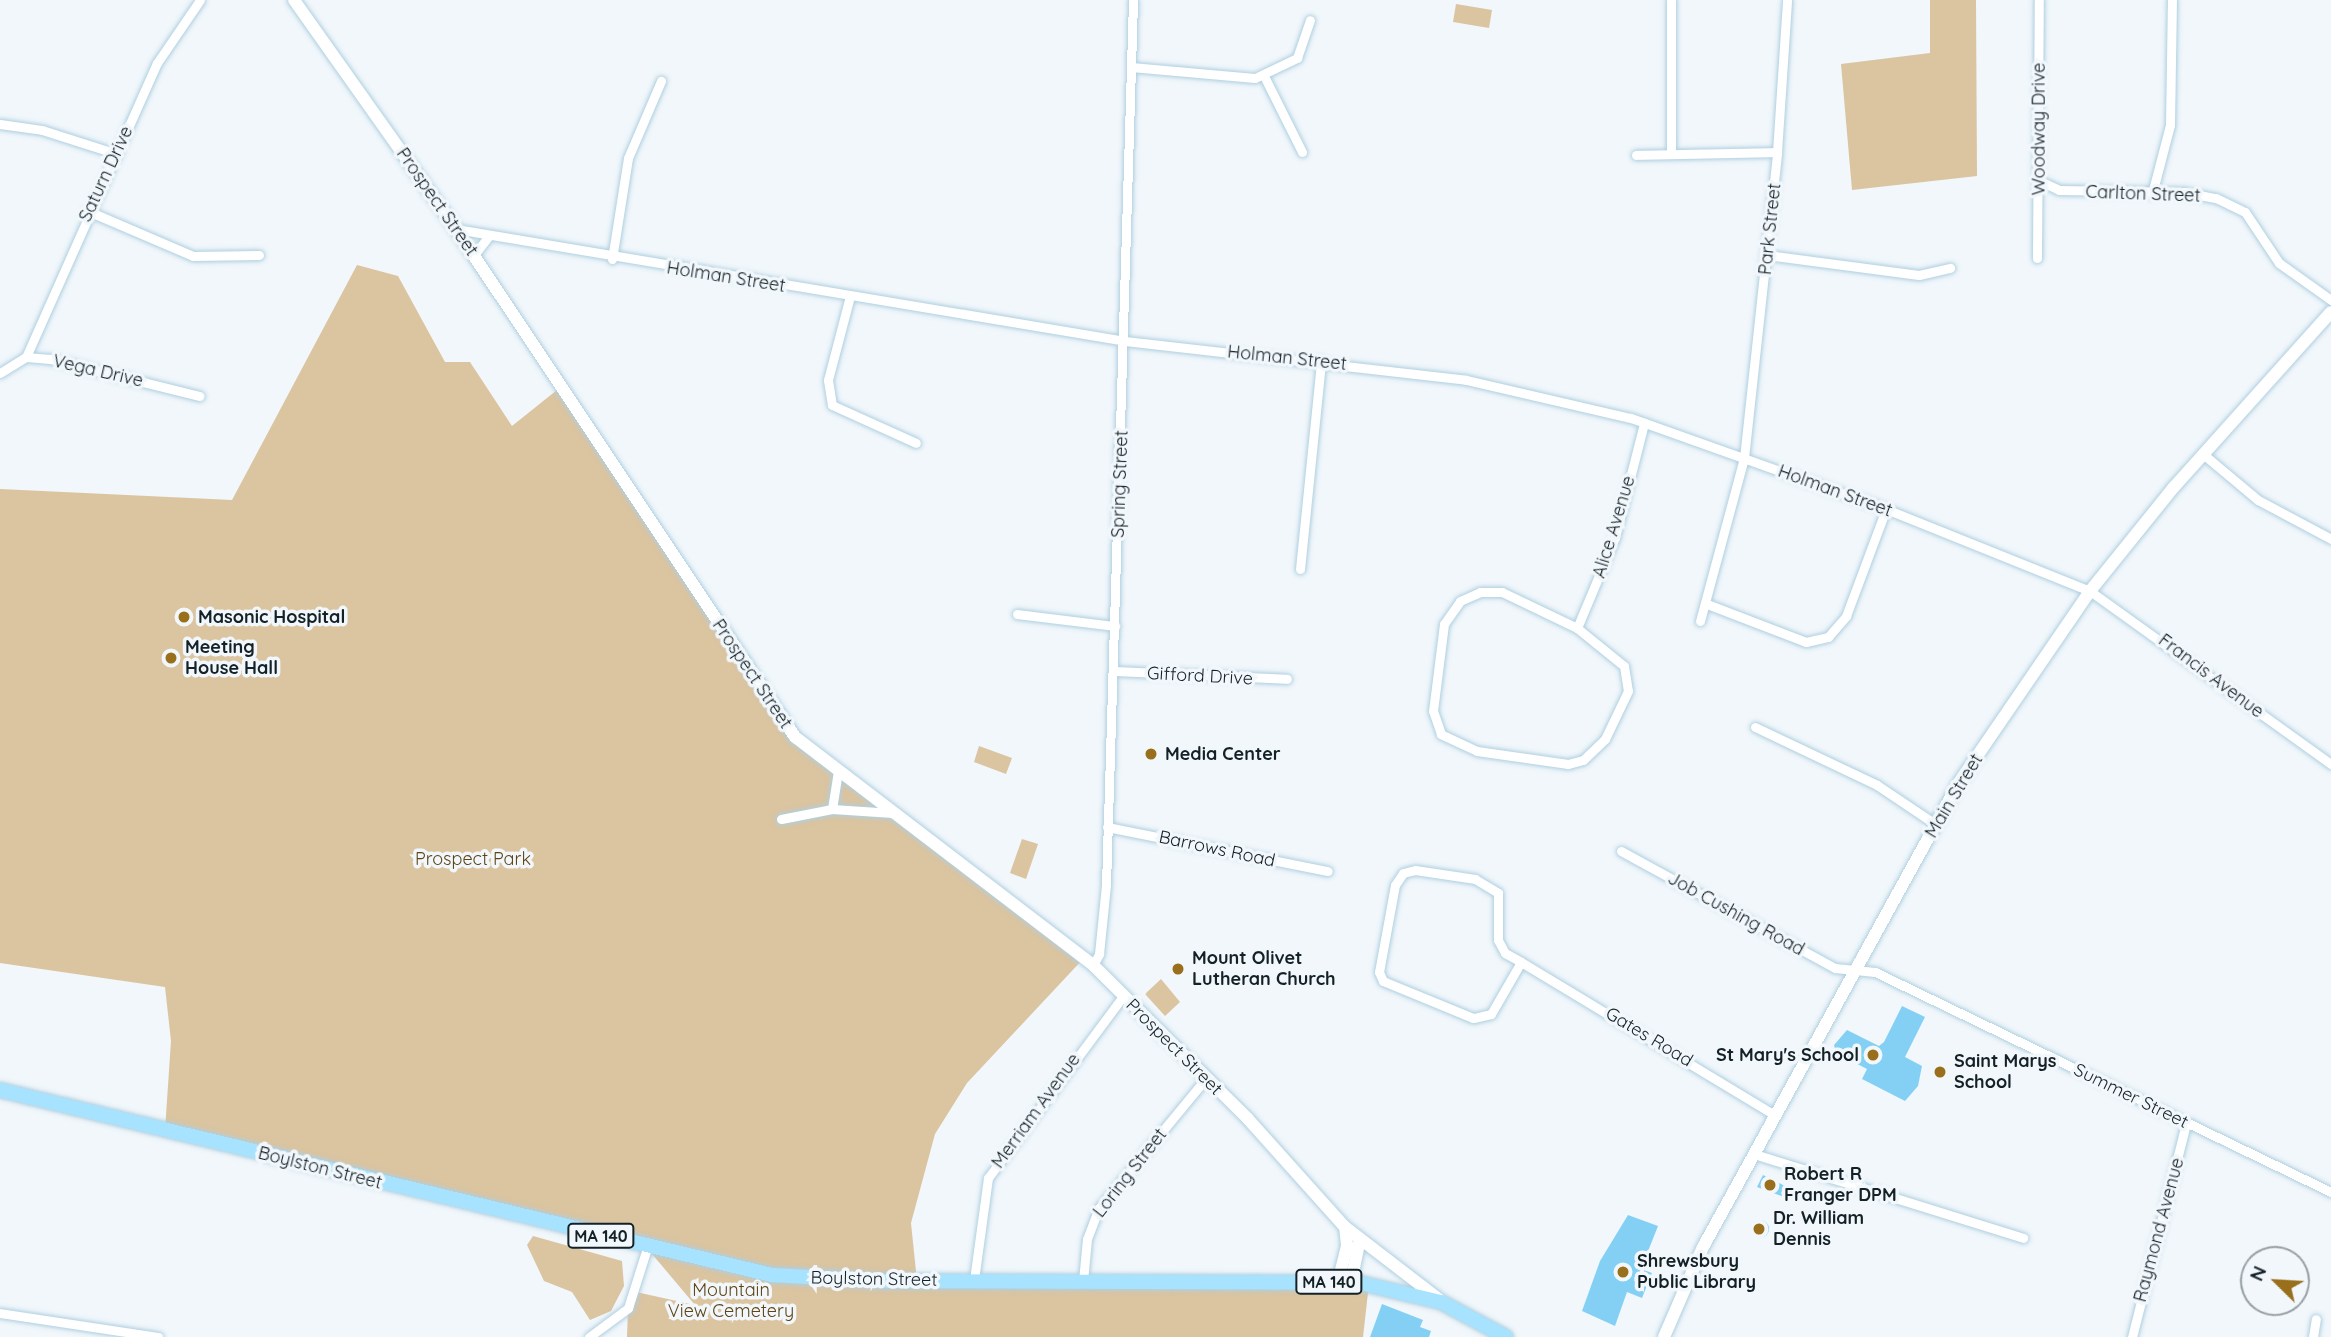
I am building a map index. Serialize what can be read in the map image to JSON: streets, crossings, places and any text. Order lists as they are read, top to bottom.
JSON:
{
  "streets": {
    "main road": ["Boylston Street", "MA 140"],
    "street": [
      "Woodway Drive",
      "Saturn Drive",
      "Carlton Street",
      "Prospect Street",
      "Park Street",
      "Holman Street",
      "Vega Drive",
      "Spring Street",
      "Alice Avenue",
      "Gifford Drive",
      "Francis Avenue",
      "Main Street",
      "Barrows Road",
      "Job Cushing Road",
      "Gates Road",
      "Summer Street",
      "Merriam Avenue",
      "Loring Street",
      "Raymond Avenue"
    ]
  },
  "crossings": [
    ["Woodway Drive", "Carlton Street"],
    ["Saturn Drive", "Vega Drive"],
    ["Prospect Street", "Holman Street"],
    ["Prospect Street", "Spring Street"],
    ["Prospect Street", "Merriam Avenue"],
    ["Prospect Street", "Boylston Street"],
    ["Prospect Street", "Loring Street"],
    ["Park Street", "Holman Street"],
    ["Holman Street", "Spring Street"],
    ["Holman Street", "Alice Avenue"],
    ["Holman Street", "Francis Avenue"],
    ["Holman Street", "Main Street"],
    ["Spring Street", "Gifford Drive"],
    ["Spring Street", "Barrows Road"],
    ["Francis Avenue", "Main Street"],
    ["Main Street", "Job Cushing Road"],
    ["Main Street", "Gates Road"],
    ["Main Street", "Summer Street"],
    ["Job Cushing Road", "Summer Street"],
    ["Summer Street", "Raymond Avenue"],
    ["Merriam Avenue", "Boylston Street"],
    ["Boylston Street", "Loring Street"]
  ],
  "parks": ["Prospect Park", "Mountain View Cemetery"],
  "places": [
    "Masonic Hospital",
    "Meeting House Hall",
    "Media Center",
    "Mount Olivet Lutheran Church",
    "St Mary's School",
    "Saint Marys School",
    "Robert R Franger DPM",
    "Dr. William Dennis",
    "Shrewsbury Public Library"
  ],
  "north": "top left"
}
